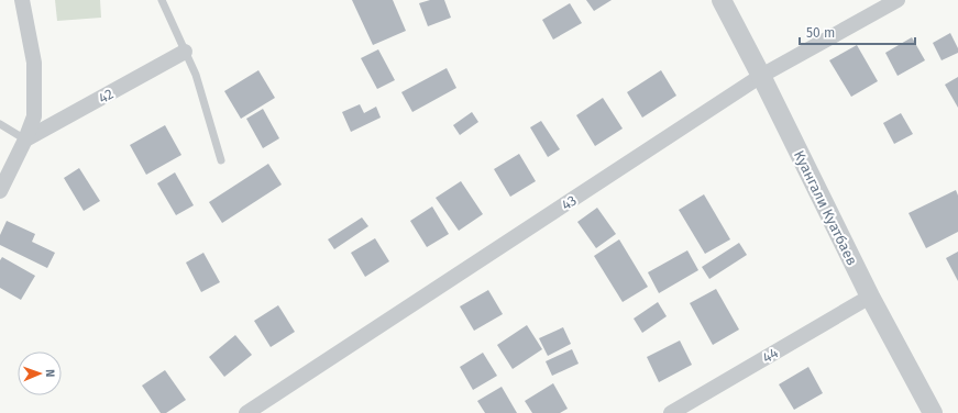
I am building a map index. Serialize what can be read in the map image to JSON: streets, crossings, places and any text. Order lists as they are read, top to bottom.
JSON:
{
  "streets": {
    "street": [
      "42",
      "43",
      "Куангали Куатбаев",
      "44"
    ]
  },
  "crossings": [
    ["43", "Куангали Куатбаев"],
    ["Куангали Куатбаев", "44"]
  ],
  "scale_bar": "50 m",
  "north": "right"
}
